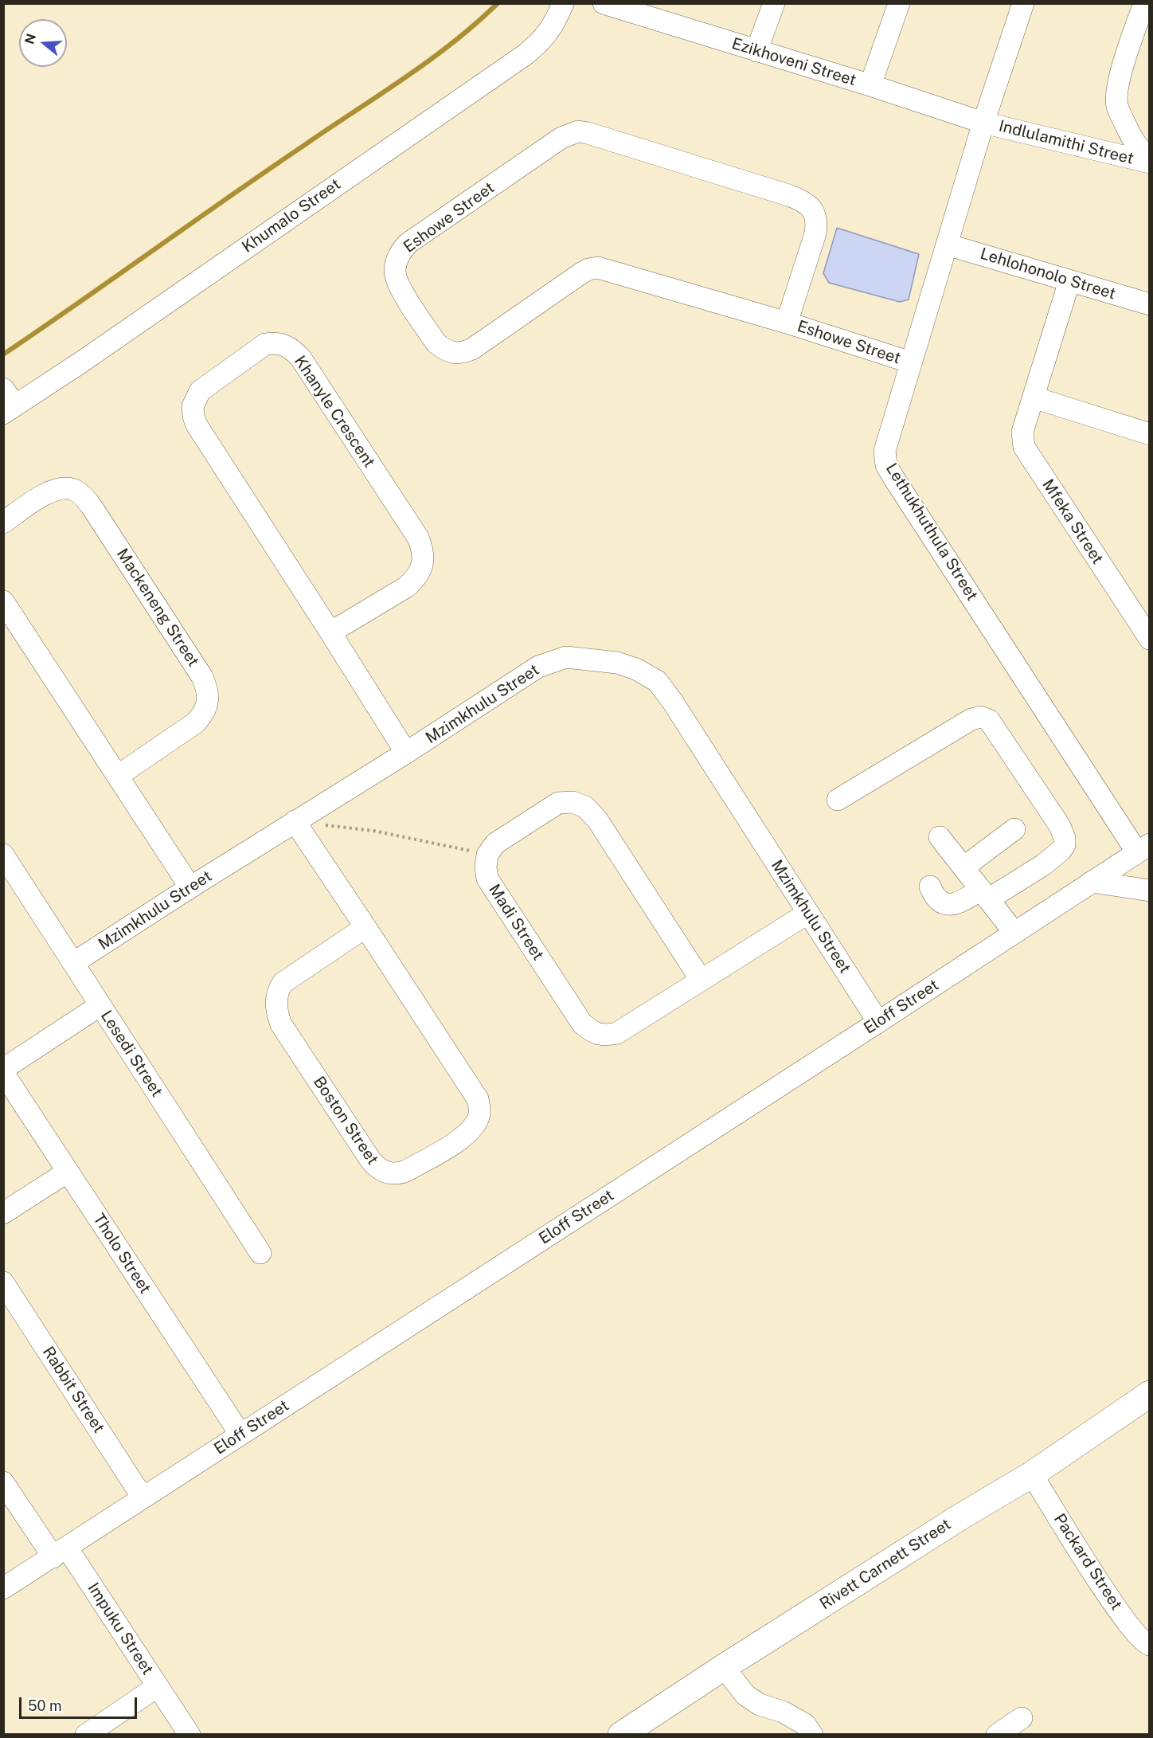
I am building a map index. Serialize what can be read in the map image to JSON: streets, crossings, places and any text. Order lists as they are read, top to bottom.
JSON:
{
  "streets": {
    "main road": ["Rivett Carnett Street"],
    "street": [
      "Ezikhoveni Street",
      "Indlulamithi Street",
      "Khumalo Street",
      "Eshowe Street",
      "Lehlohonolo Street",
      "Khanyle Crescent",
      "Mfeka Street",
      "Lethukhuthula Street",
      "Mackeneng Street",
      "Mzimkhulu Street",
      "Madi Street",
      "Eloff Street",
      "Lesedi Street",
      "Boston Street",
      "Tholo Street",
      "Rabbit Street",
      "Packard Street",
      "Impuku Street"
    ]
  },
  "crossings": [
    ["Ezikhoveni Street", "Indlulamithi Street"],
    ["Ezikhoveni Street", "Lethukhuthula Street"],
    ["Indlulamithi Street", "Lethukhuthula Street"],
    ["Eshowe Street", "Lethukhuthula Street"],
    ["Lehlohonolo Street", "Mfeka Street"],
    ["Lehlohonolo Street", "Lethukhuthula Street"],
    ["Khanyle Crescent", "Mzimkhulu Street"],
    ["Lethukhuthula Street", "Eloff Street"],
    ["Mzimkhulu Street", "Madi Street"],
    ["Mzimkhulu Street", "Eloff Street"],
    ["Mzimkhulu Street", "Lesedi Street"],
    ["Mzimkhulu Street", "Boston Street"],
    ["Eloff Street", "Tholo Street"],
    ["Eloff Street", "Rabbit Street"],
    ["Eloff Street", "Impuku Street"],
    ["Packard Street", "Rivett Carnett Street"]
  ],
  "scale_bar": "50 m",
  "north": "left"
}
